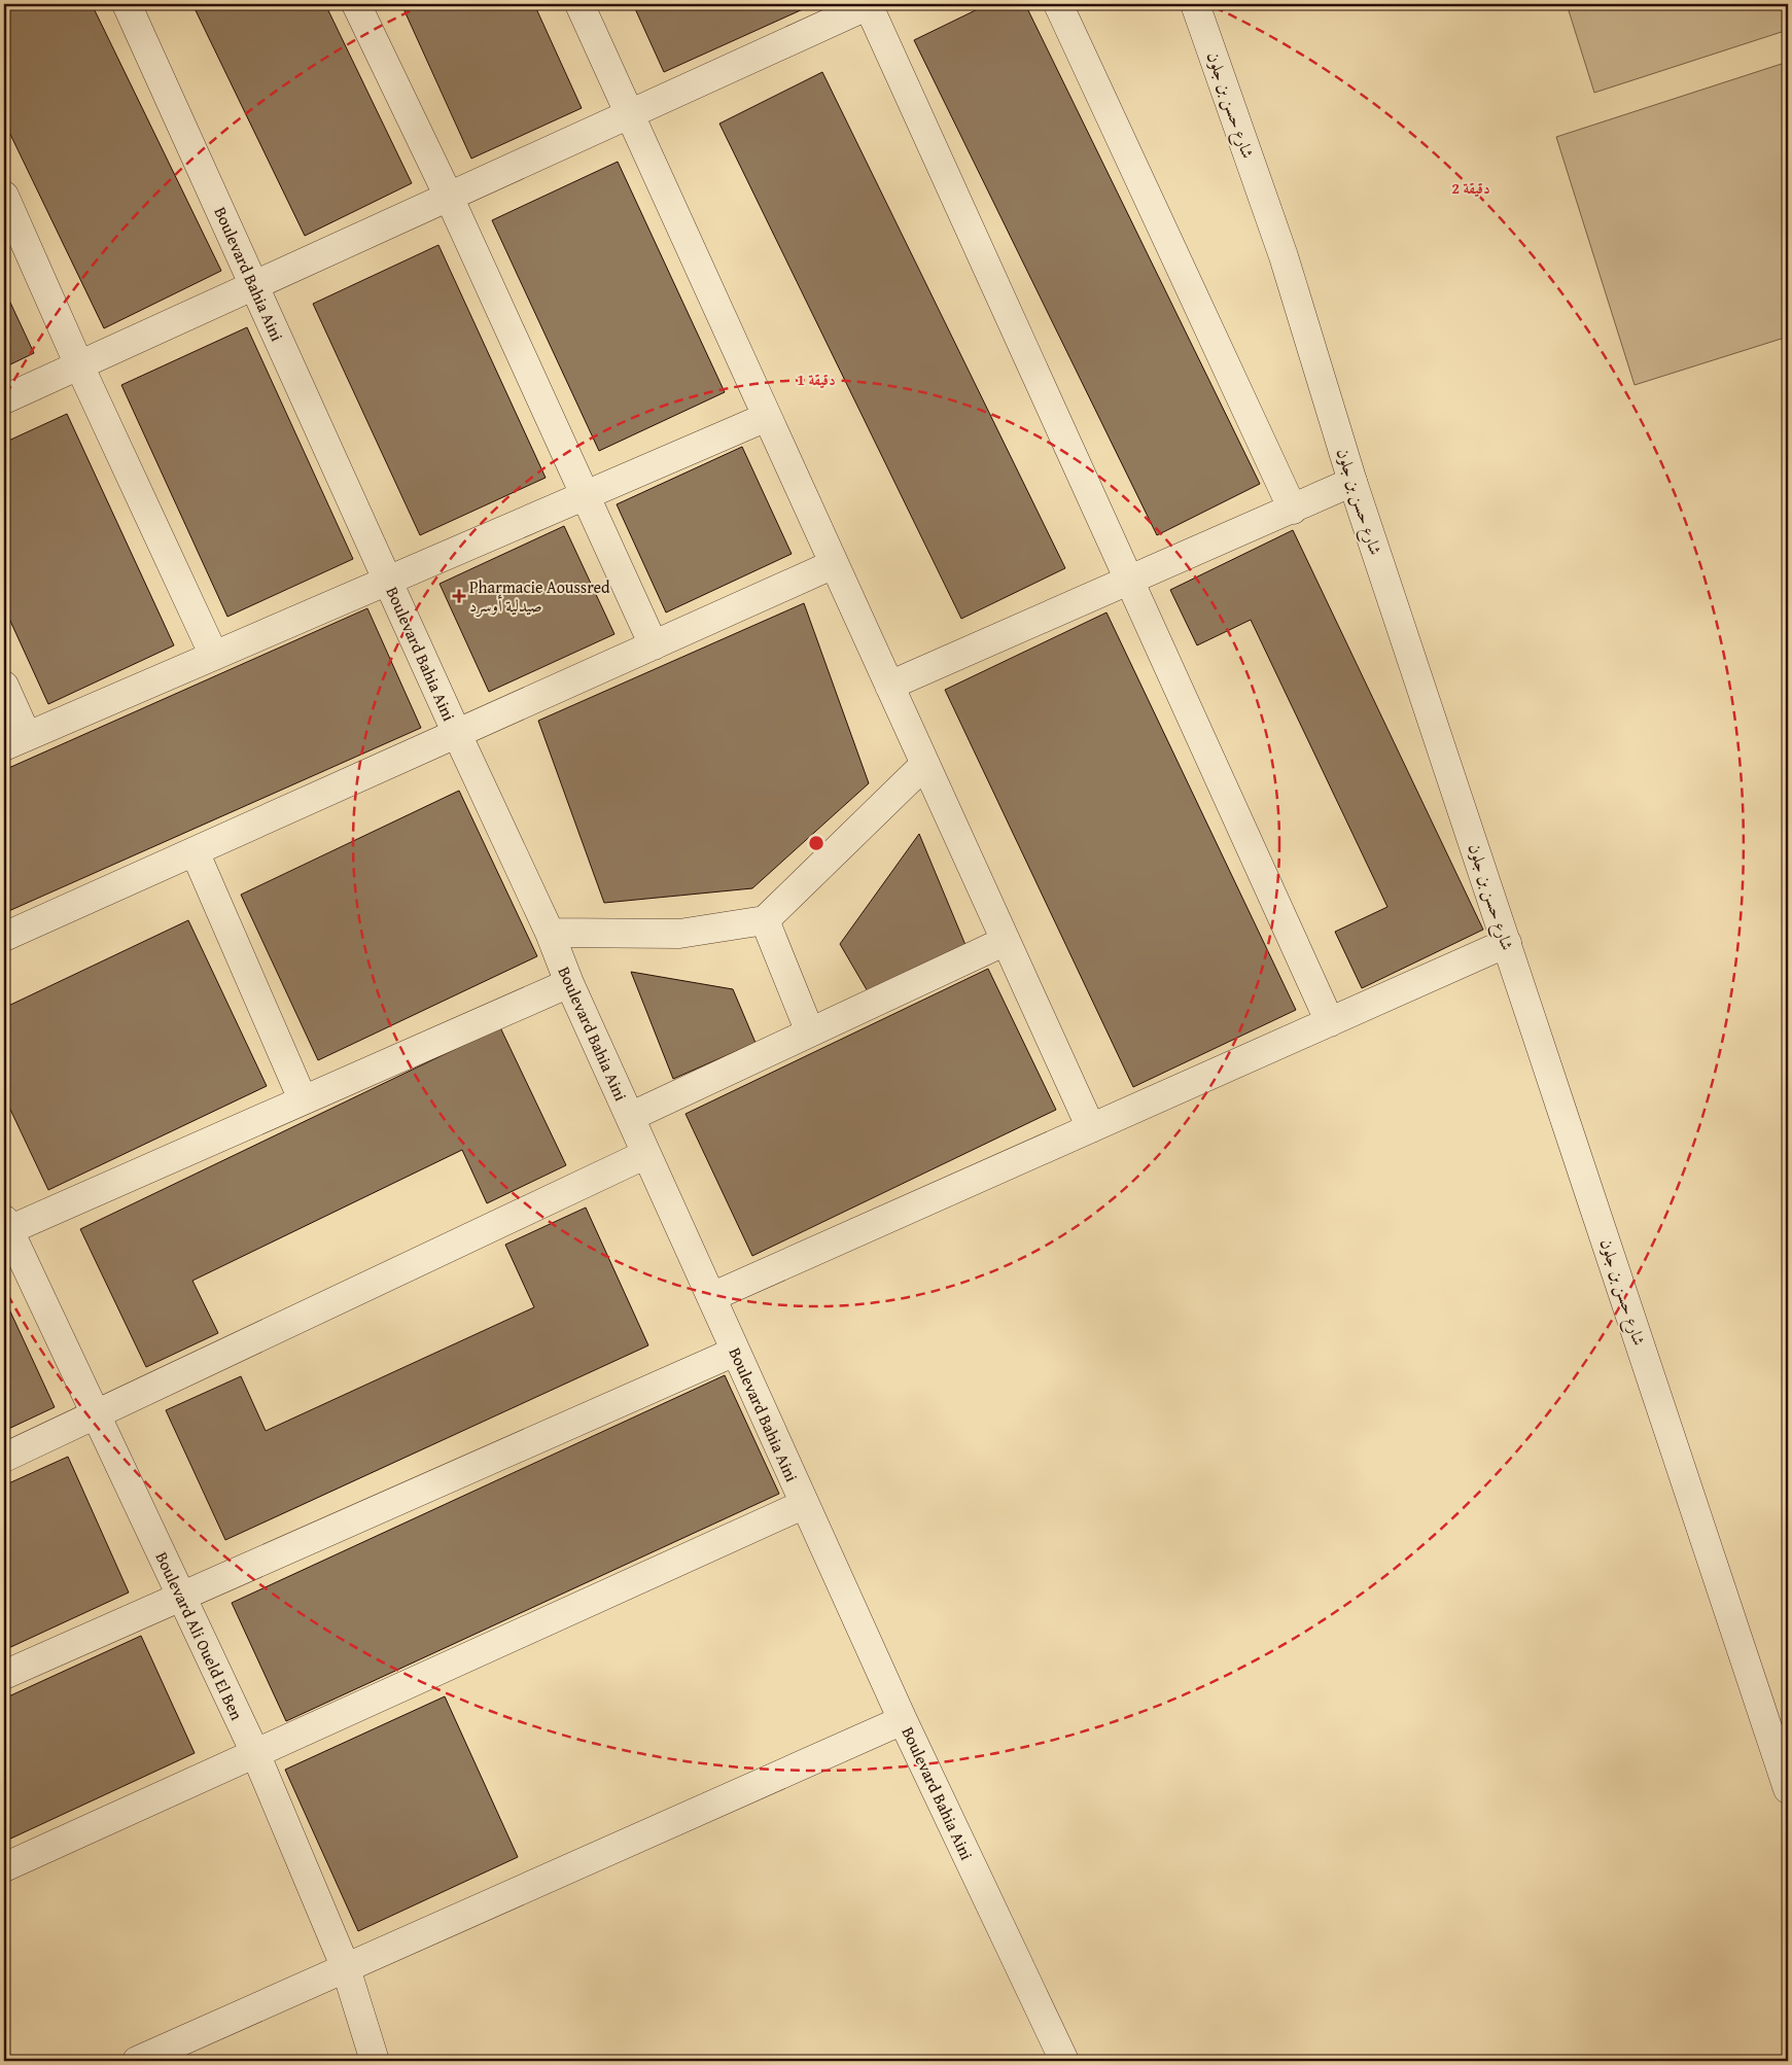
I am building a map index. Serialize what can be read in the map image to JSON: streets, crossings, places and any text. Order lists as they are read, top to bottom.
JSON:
{
  "streets": {
    "street": ["شارع حسن بن جلون", "Boulevard Bahia Aini", "Boulevard Ali Oueld El Ben"]
  },
  "places": {
    "health": ["Pharmacie Aoussred صيدلية أوسرد"]
  },
  "rings": ["2 دقيقة", "1 دقيقة"]
}
